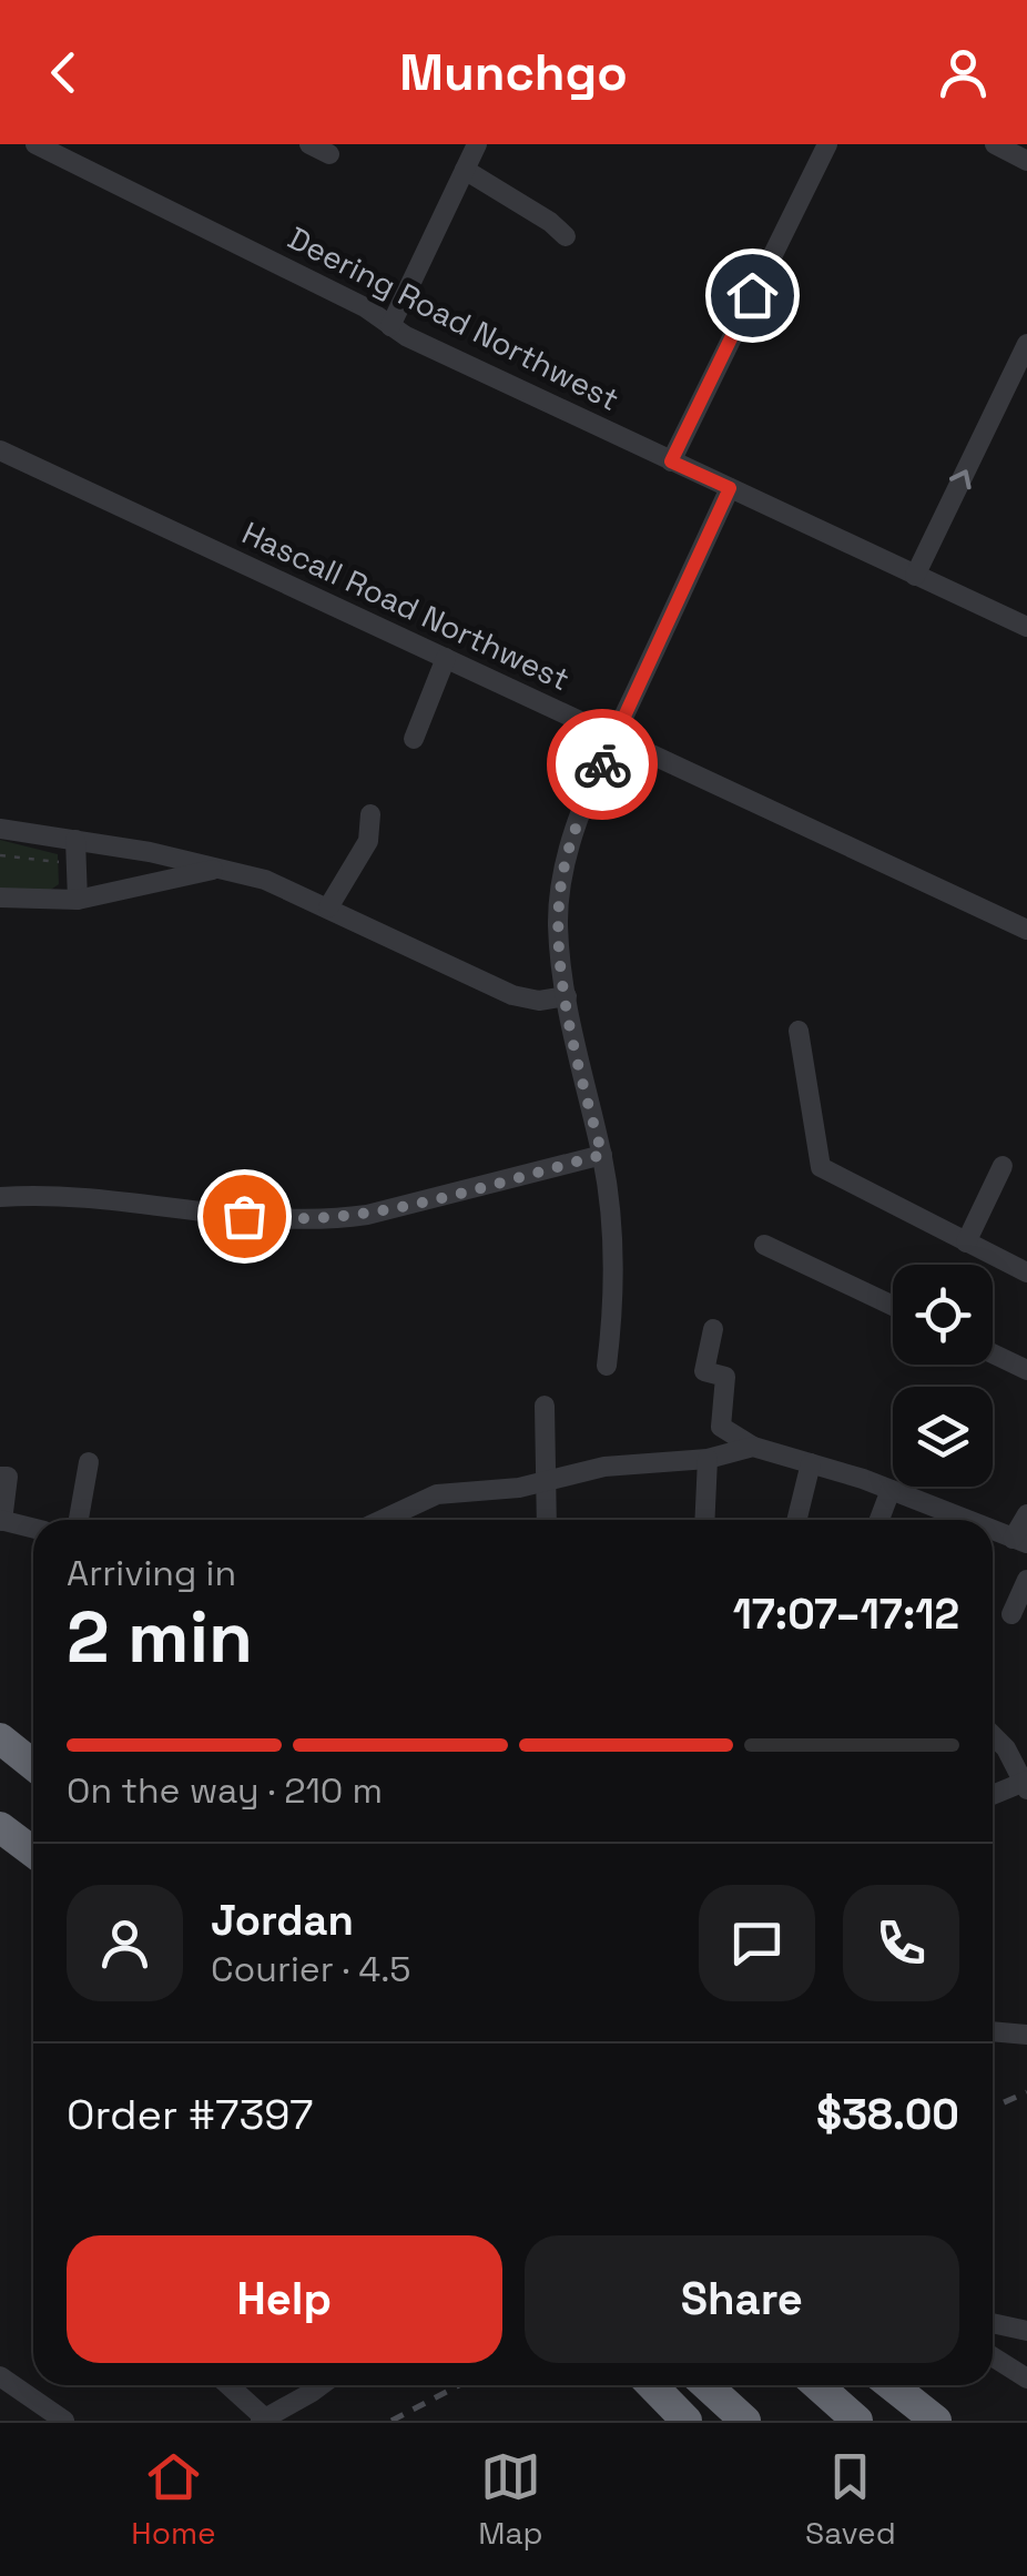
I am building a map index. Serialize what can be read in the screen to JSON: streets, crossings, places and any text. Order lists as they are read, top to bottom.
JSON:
{
  "streets": {
    "street": ["Deering Road Northwest", "Hascall Road Northwest"]
  },
  "page": {
    "header": "Munchgo",
    "heading": ["2 min", "Arriving in", "17:07–17:12"],
    "panel": [
      "Jordan",
      "Courier · 4.5",
      "Order #7397",
      "$38.00"
    ],
    "bar": "On the way · 210 m",
    "buttons": ["Help", "Share"],
    "tabs": ["Home", "Map", "Saved"]
  }
}
